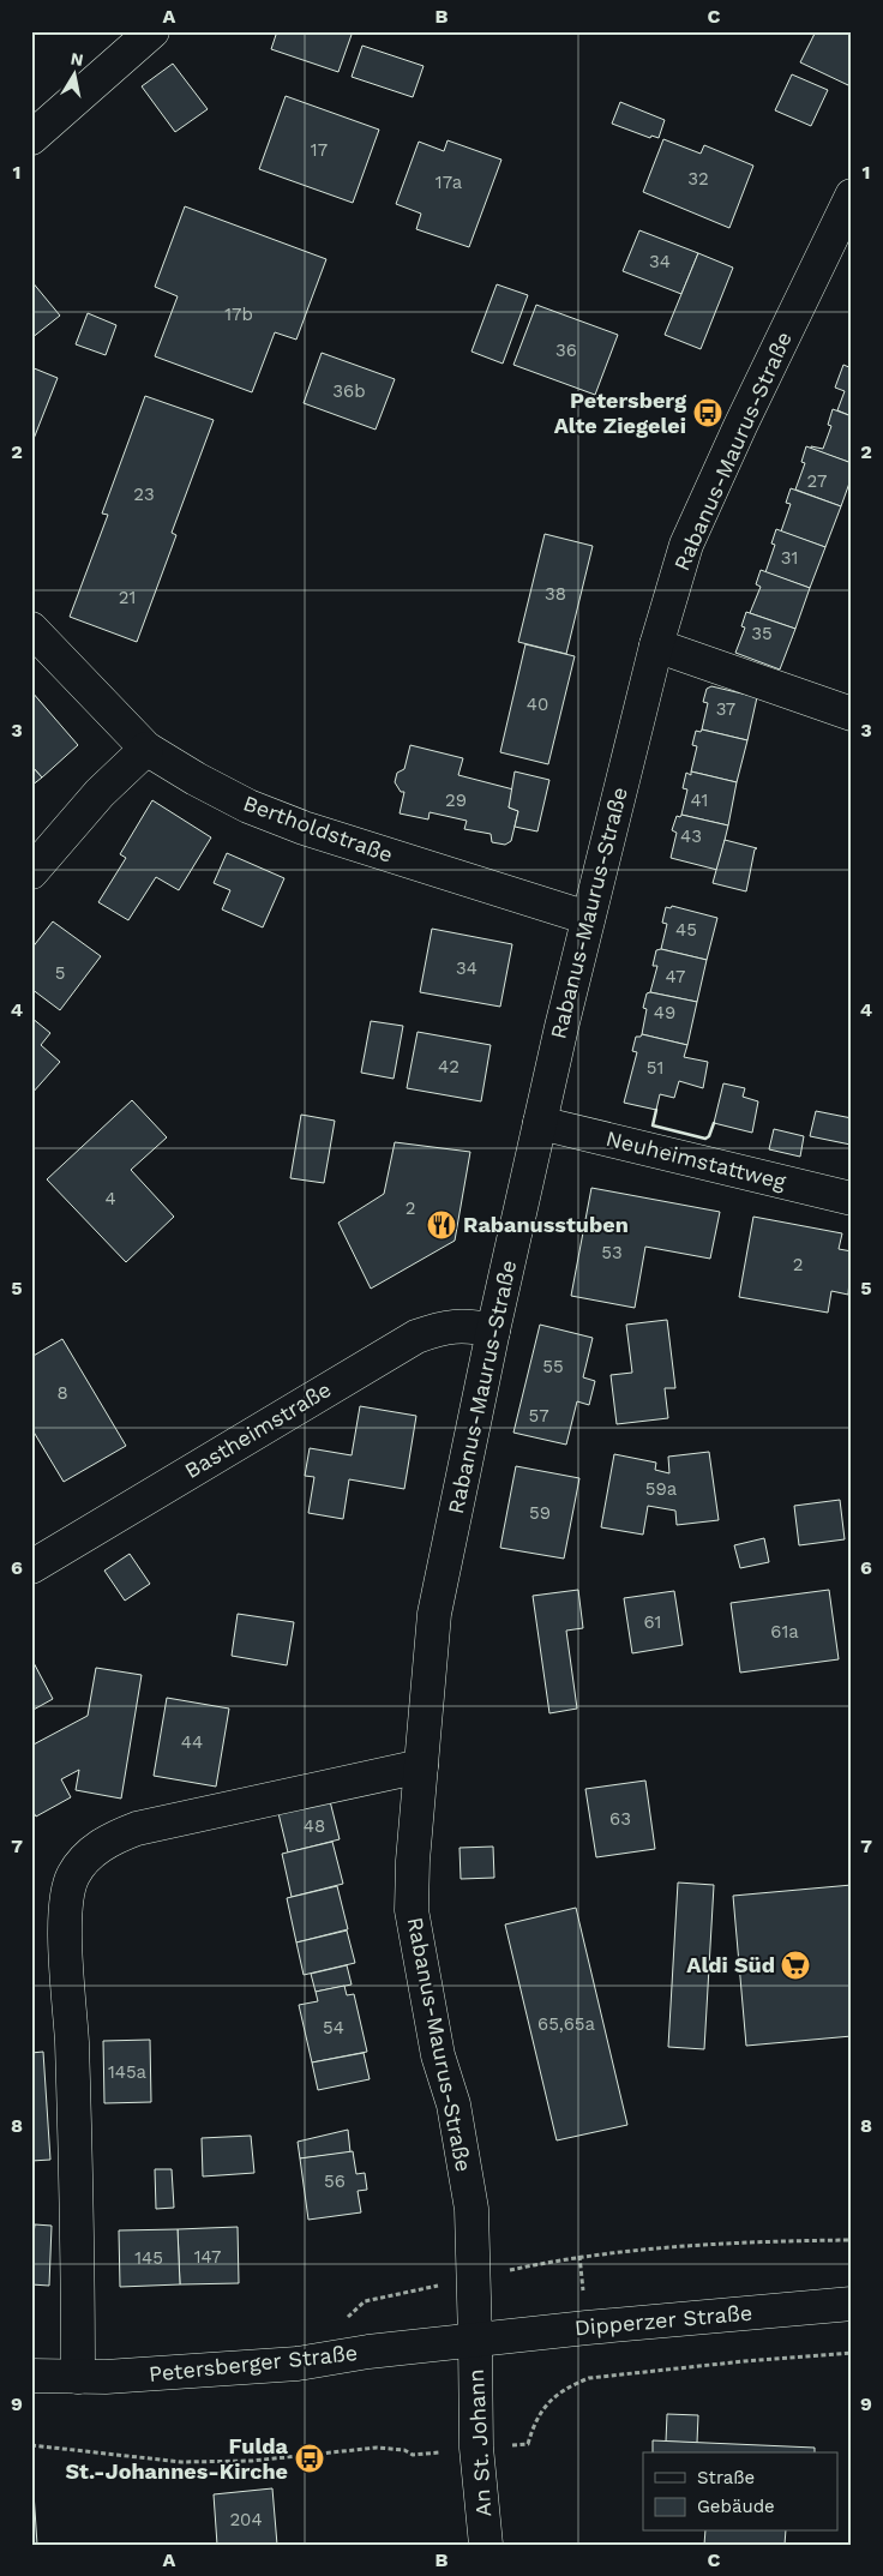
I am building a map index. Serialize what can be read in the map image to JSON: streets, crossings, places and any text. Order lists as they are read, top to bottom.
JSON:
{
  "streets": {
    "main road": [
      "Rabanus-Maurus-Straße",
      "Bertholdstraße",
      "Neuheimstattweg",
      "Bastheimstraße",
      "Dipperzer Straße",
      "Petersberger Straße",
      "An St. Johann"
    ]
  },
  "crossings": [
    ["Rabanus-Maurus-Straße", "Bertholdstraße"],
    ["Rabanus-Maurus-Straße", "Neuheimstattweg"],
    ["Rabanus-Maurus-Straße", "Bastheimstraße"],
    ["Rabanus-Maurus-Straße", "Dipperzer Straße"],
    ["Rabanus-Maurus-Straße", "Petersberger Straße"],
    ["Rabanus-Maurus-Straße", "An St. Johann"],
    ["Dipperzer Straße", "Petersberger Straße"],
    ["Dipperzer Straße", "An St. Johann"],
    ["Petersberger Straße", "An St. Johann"]
  ],
  "places": {
    "bus stop": ["Petersberg Alte Ziegelei", "Fulda St.-Johannes-Kirche"],
    "restaurant": ["Rabanusstuben"],
    "supermarket": ["Aldi Süd"]
  },
  "house_numbers": [
    "17",
    "32",
    "17a",
    "34",
    "17b",
    "36",
    "36b",
    "27",
    "23",
    "31",
    "38",
    "21",
    "35",
    "40",
    "37",
    "29",
    "41",
    "43",
    "45",
    "34",
    "5",
    "47",
    "49",
    "42",
    "51",
    "4",
    "2",
    "53",
    "2",
    "55",
    "8",
    "57",
    "59a",
    "59",
    "61",
    "61a",
    "44",
    "63",
    "48",
    "65,65a",
    "54",
    "145a",
    "56",
    "147",
    "145",
    "204"
  ],
  "legend": ["Straße", "Gebäude"],
  "north": "top",
  "grid": {
    "columns": ["A", "B", "C"],
    "rows": [
      "1",
      "2",
      "3",
      "4",
      "5",
      "6",
      "7",
      "8",
      "9"
    ]
  }
}
